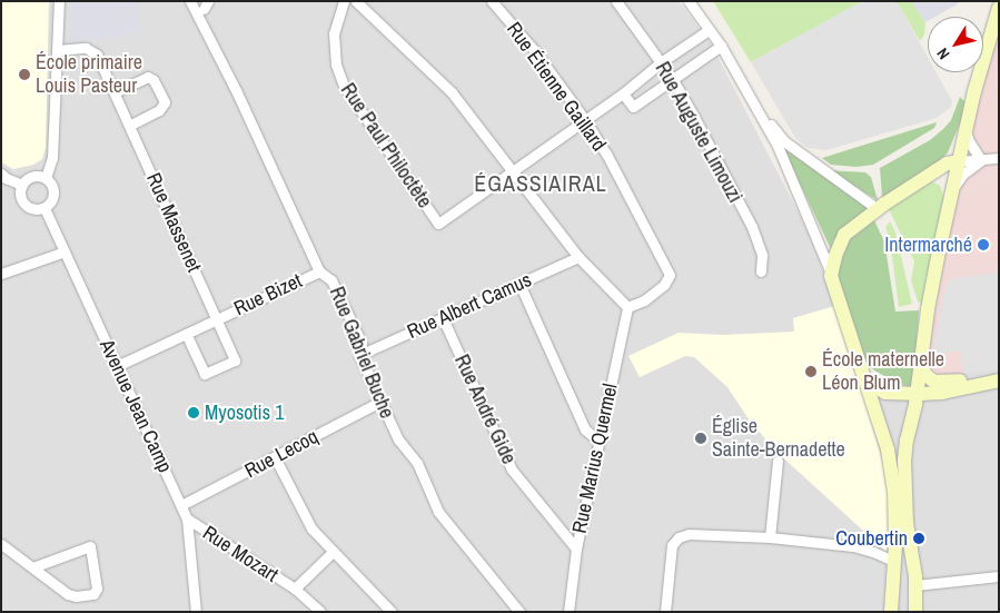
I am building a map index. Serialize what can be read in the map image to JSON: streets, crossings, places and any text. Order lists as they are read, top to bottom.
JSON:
{
  "streets": {
    "street": [
      "Rue Étienne Gaillard",
      "Rue Auguste Limouzi",
      "Rue Paul Philoctète",
      "Rue Massenet",
      "Rue Bizet",
      "Rue Albert Camus",
      "Rue Gabriel Buche",
      "Avenue Jean Camp",
      "Rue André Gide",
      "Rue Lecoq",
      "Rue Marius Quermel",
      "Rue Mozart"
    ]
  },
  "crossings": [
    ["Rue Étienne Gaillard", "Rue Marius Quermel"],
    ["Rue Massenet", "Rue Bizet"],
    ["Rue Bizet", "Rue Gabriel Buche"],
    ["Rue Bizet", "Avenue Jean Camp"],
    ["Rue Albert Camus", "Rue Gabriel Buche"],
    ["Rue Albert Camus", "Rue André Gide"],
    ["Rue Gabriel Buche", "Rue Lecoq"],
    ["Avenue Jean Camp", "Rue Lecoq"],
    ["Avenue Jean Camp", "Rue Mozart"],
    ["Rue André Gide", "Rue Marius Quermel"]
  ],
  "districts": ["ÉGASSIAIRAL"],
  "places": [
    "École primaire Louis Pasteur",
    "Intermarché",
    "École maternelle Léon Blum",
    "Myosotis 1",
    "Église Sainte-Bernadette",
    "Coubertin"
  ],
  "north": "bottom left"
}
